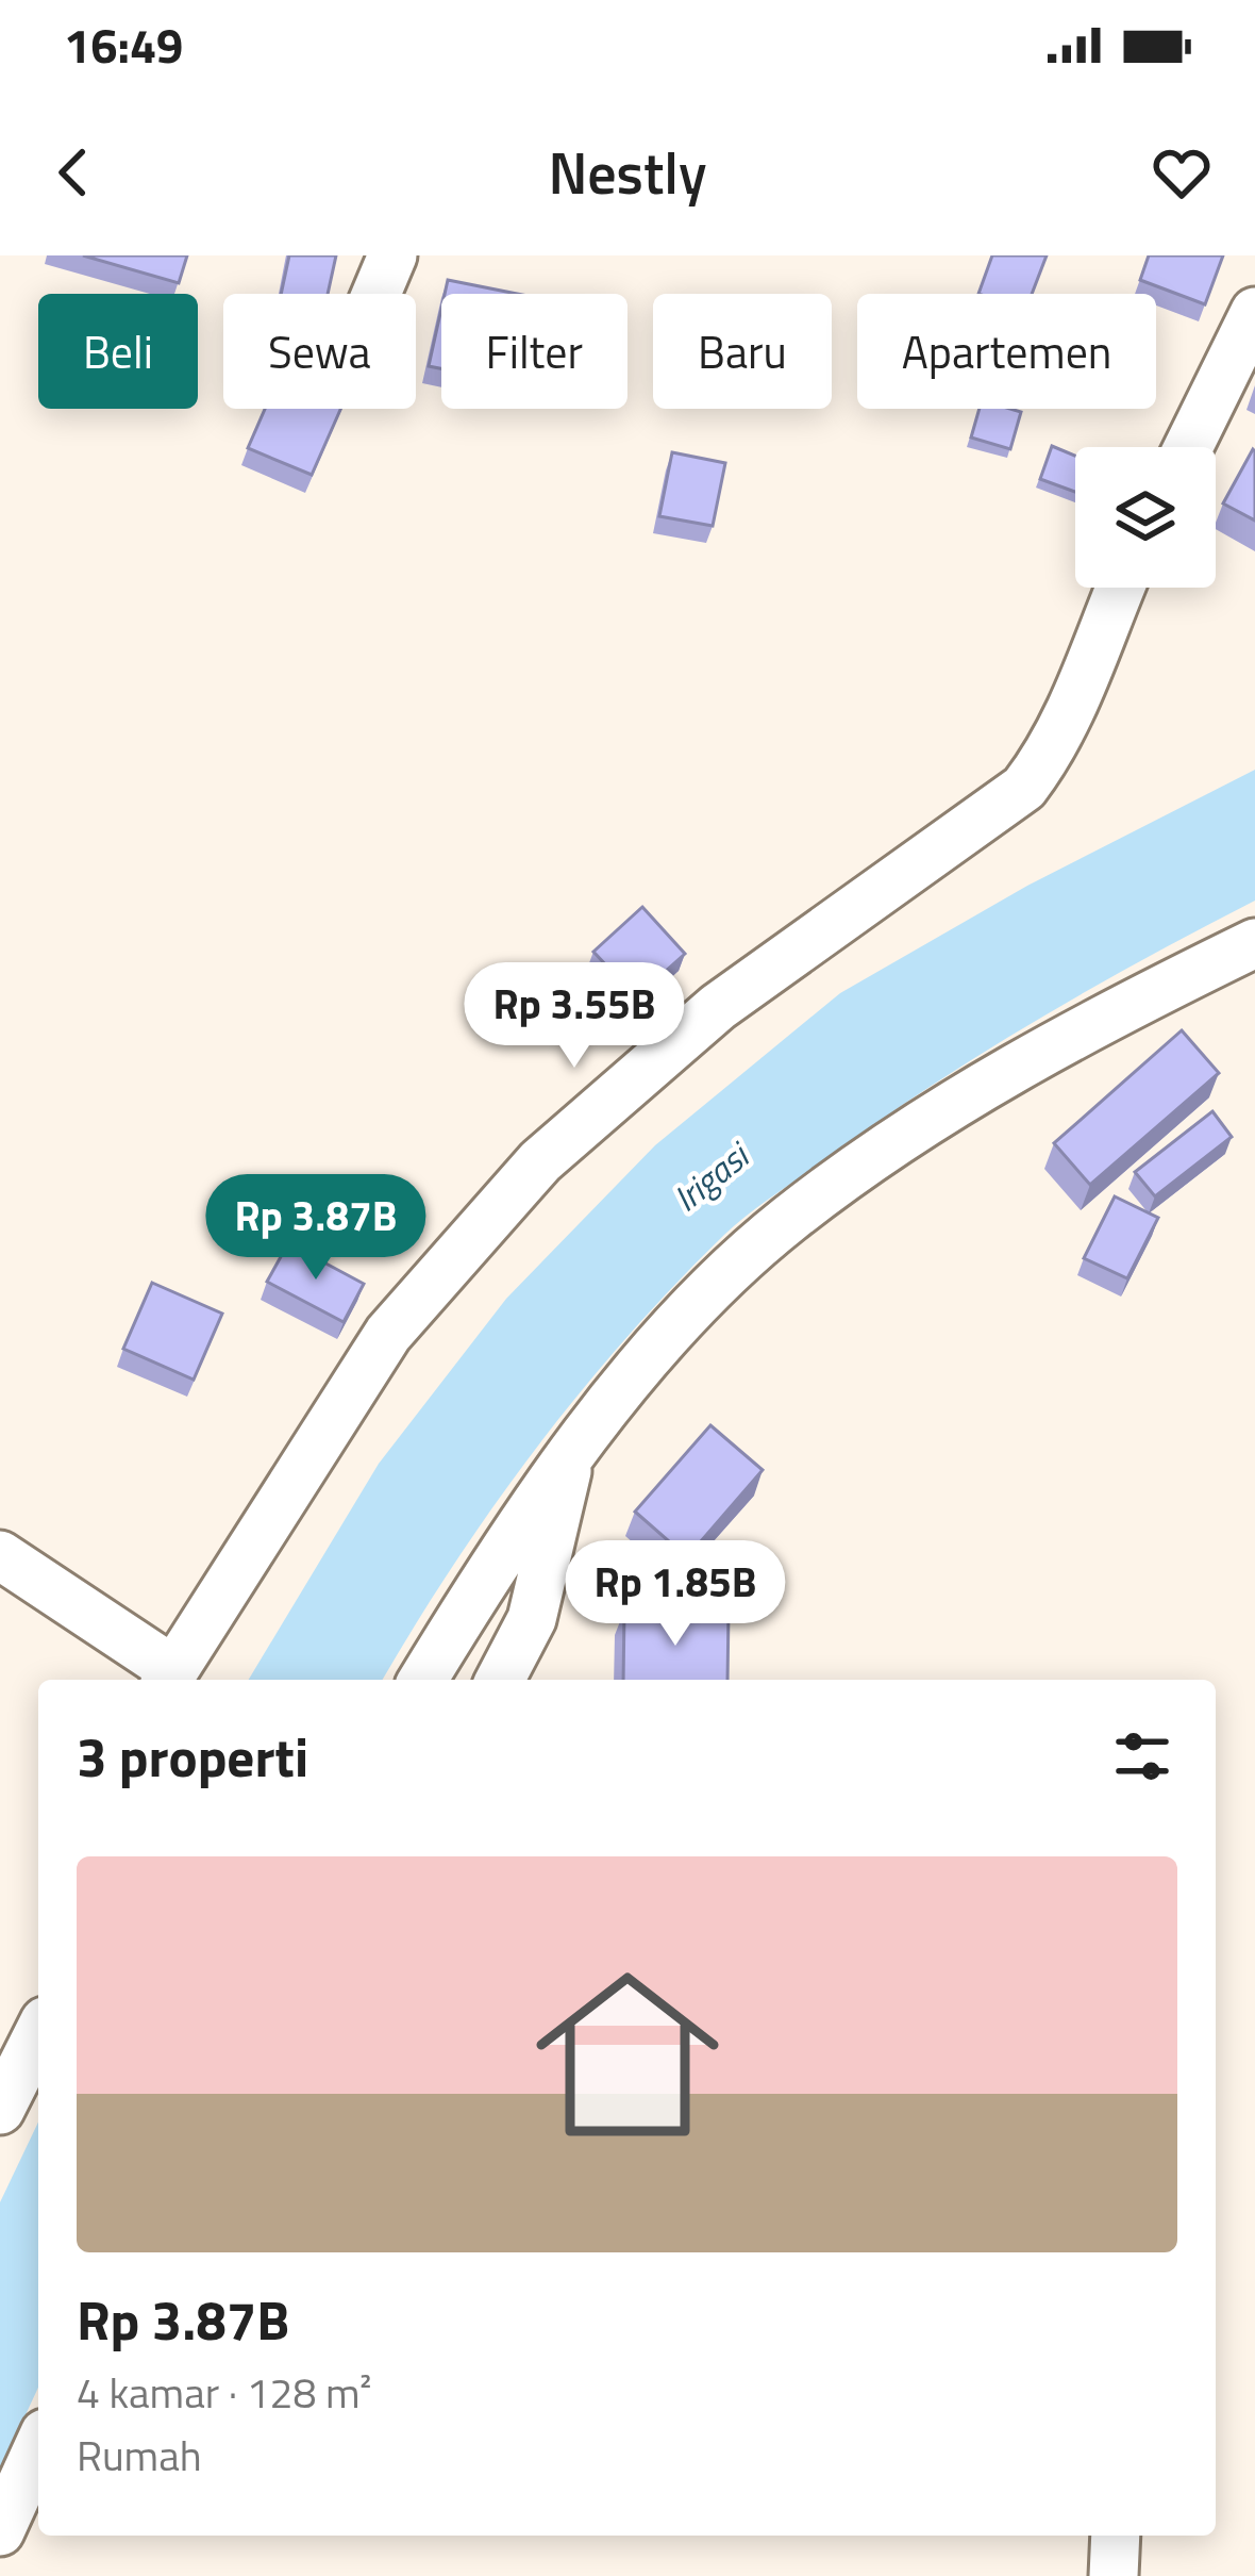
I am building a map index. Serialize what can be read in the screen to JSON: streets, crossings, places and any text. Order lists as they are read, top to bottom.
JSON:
{
  "water": ["Irigasi"],
  "page": {
    "status": "16:49",
    "header": "Nestly",
    "chip": [
      "Beli",
      "Sewa",
      "Filter",
      "Baru",
      "Apartemen"
    ],
    "price": ["Rp 3.55B", "Rp 3.87B", "Rp 1.85B"],
    "heading": "3 properti",
    "list": [
      {
        "name": "Rp 3.87B",
        "note": "4 kamar · 128 m² · Rumah"
      }
    ]
  }
}
